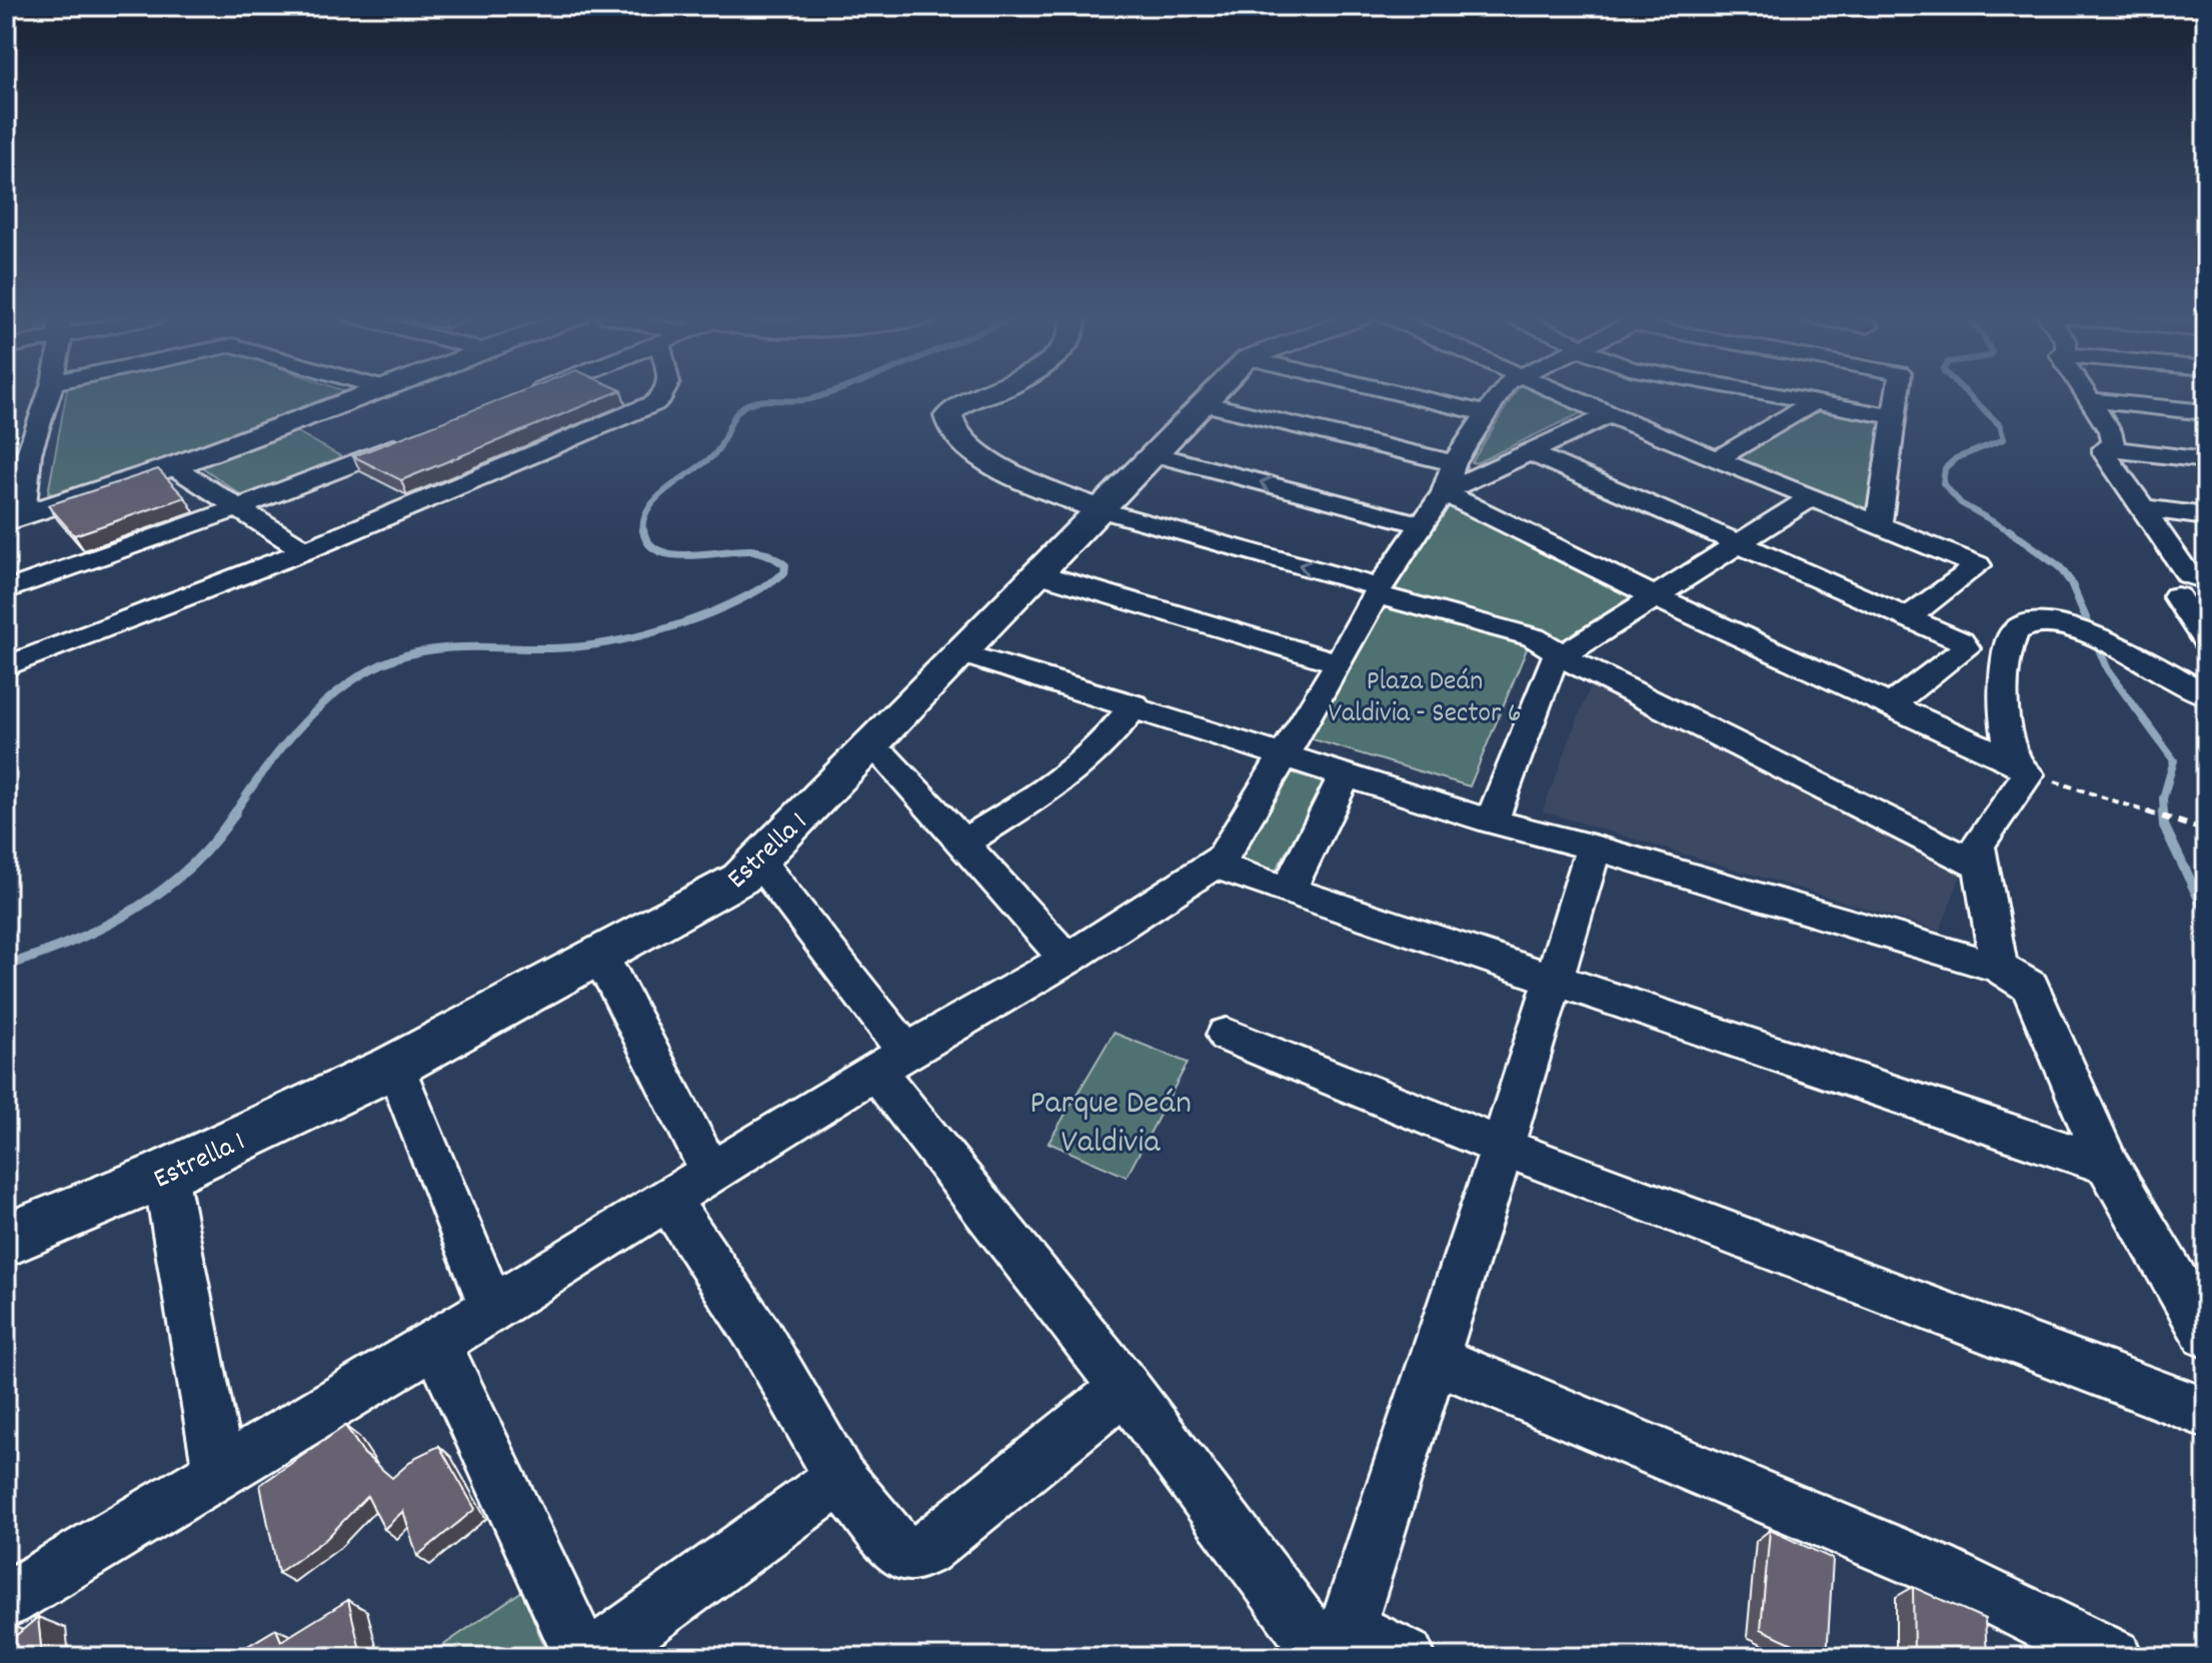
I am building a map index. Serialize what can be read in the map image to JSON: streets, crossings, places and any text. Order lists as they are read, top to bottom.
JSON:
{
  "streets": {
    "street": ["Estrella 1"]
  },
  "parks": ["Plaza Deán Valdivia - Sector 6", "Parque Deán Valdivia"]
}
